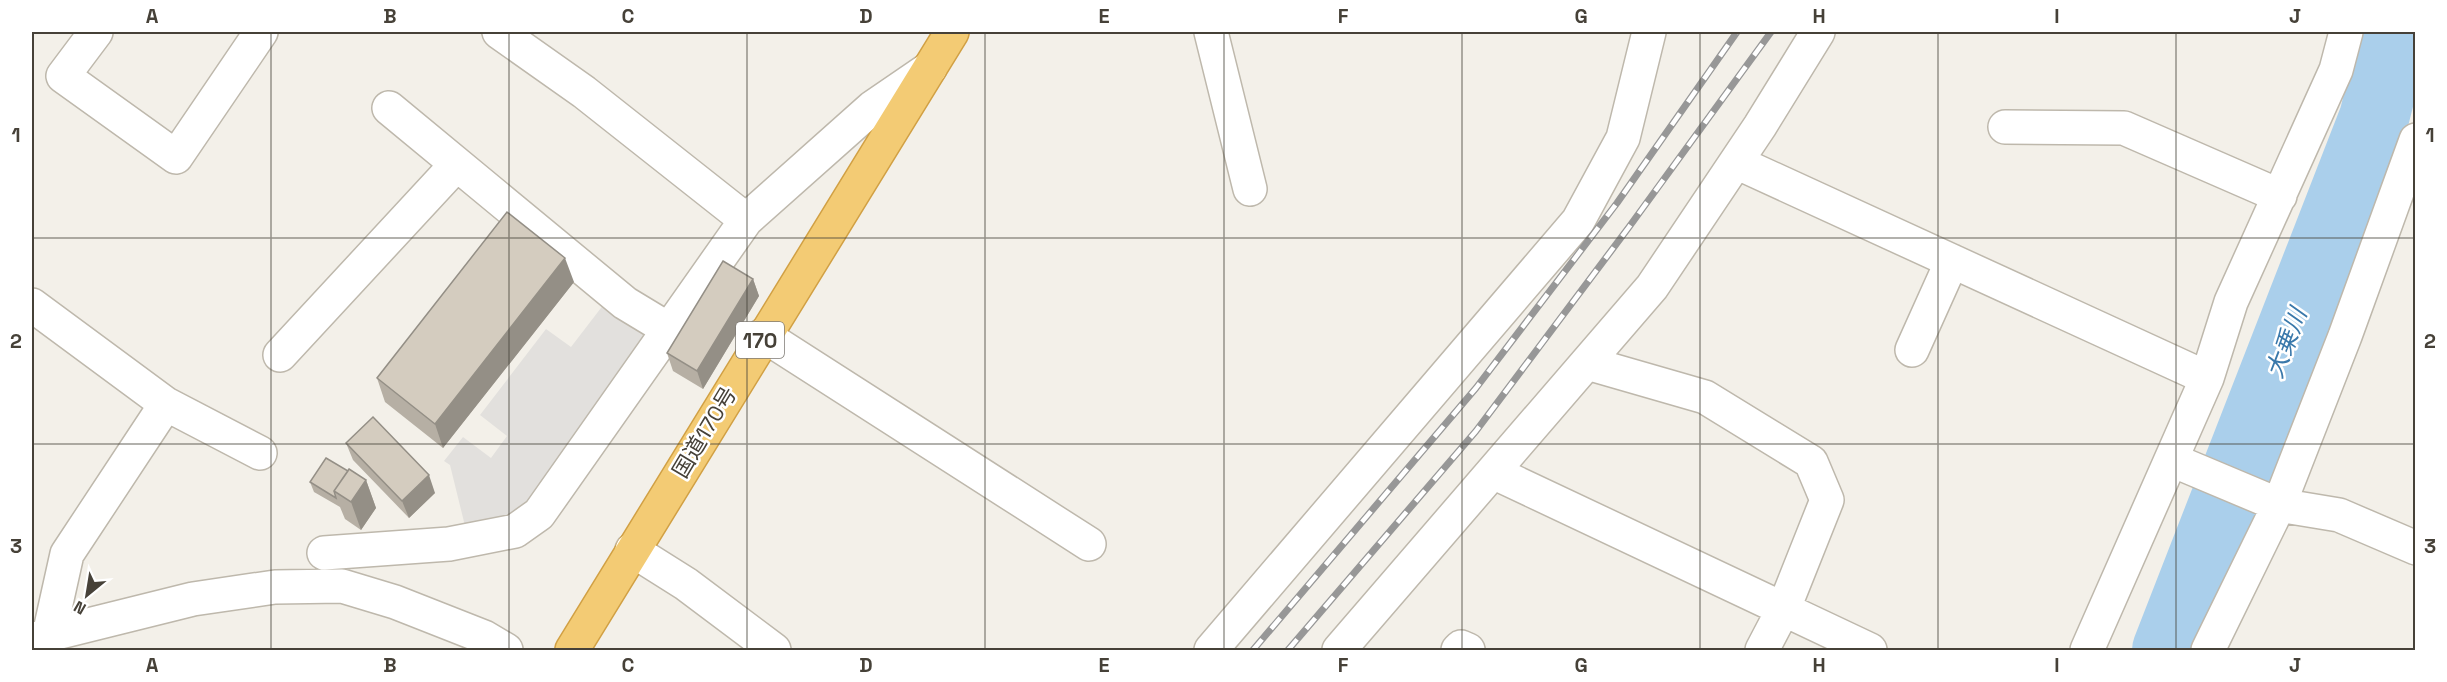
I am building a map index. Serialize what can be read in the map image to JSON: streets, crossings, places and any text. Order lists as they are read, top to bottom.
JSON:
{
  "streets": {
    "highway": ["170", "国道170号"]
  },
  "water": ["大乗川"],
  "north": "bottom left",
  "grid": {
    "columns": [
      "A",
      "B",
      "C",
      "D",
      "E",
      "F",
      "G",
      "H",
      "I",
      "J"
    ],
    "rows": ["1", "2", "3"]
  }
}
